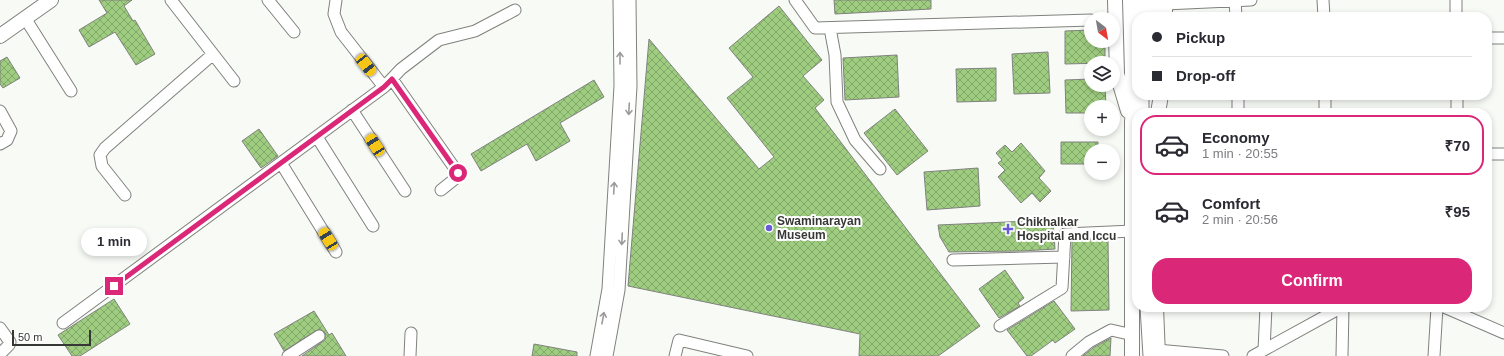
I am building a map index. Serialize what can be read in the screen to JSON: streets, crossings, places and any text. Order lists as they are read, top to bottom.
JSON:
{
  "places": {
    "other": ["Swaminarayan Museum"],
    "health": ["Chikhalkar Hospital and Iccu"]
  },
  "scale_bar": "50 m",
  "north": "bottom right",
  "page": {
    "map_buttons": ["+", "−"],
    "banner": ["Pickup", "Drop-off"],
    "list": [
      {
        "name": "Economy",
        "note": "1 min · 20:55",
        "value": "₹70"
      },
      {
        "name": "Comfort",
        "note": "2 min · 20:56",
        "value": "₹95"
      }
    ],
    "bubble": "1 min",
    "buttons": "Confirm",
    "scale": "50 m"
  }
}
